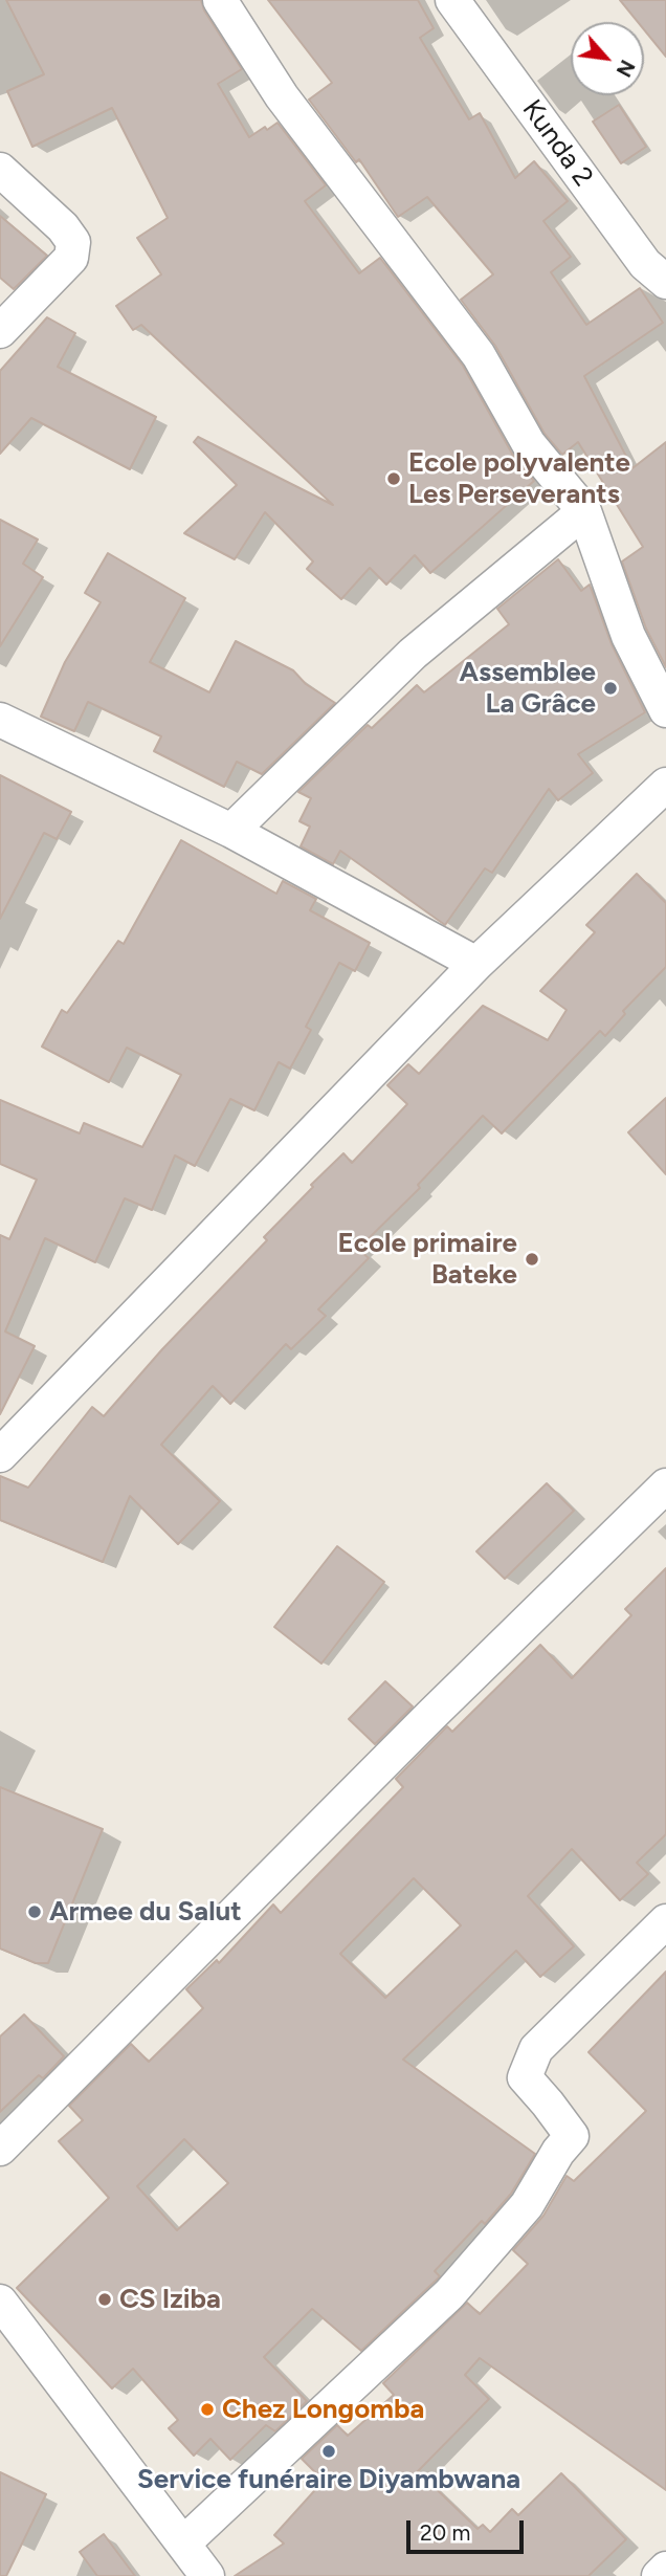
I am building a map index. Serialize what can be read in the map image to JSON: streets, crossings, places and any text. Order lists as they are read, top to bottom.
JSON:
{
  "streets": {
    "street": ["Kunda 2"]
  },
  "places": [
    "Ecole polyvalente Les Perseverants",
    "Assemblee La Grâce",
    "Ecole primaire Bateke",
    "Armee du Salut",
    "CS Iziba",
    "Chez Longomba",
    "Service funéraire Diyambwana"
  ],
  "scale_bar": "20 m",
  "north": "bottom right"
}
